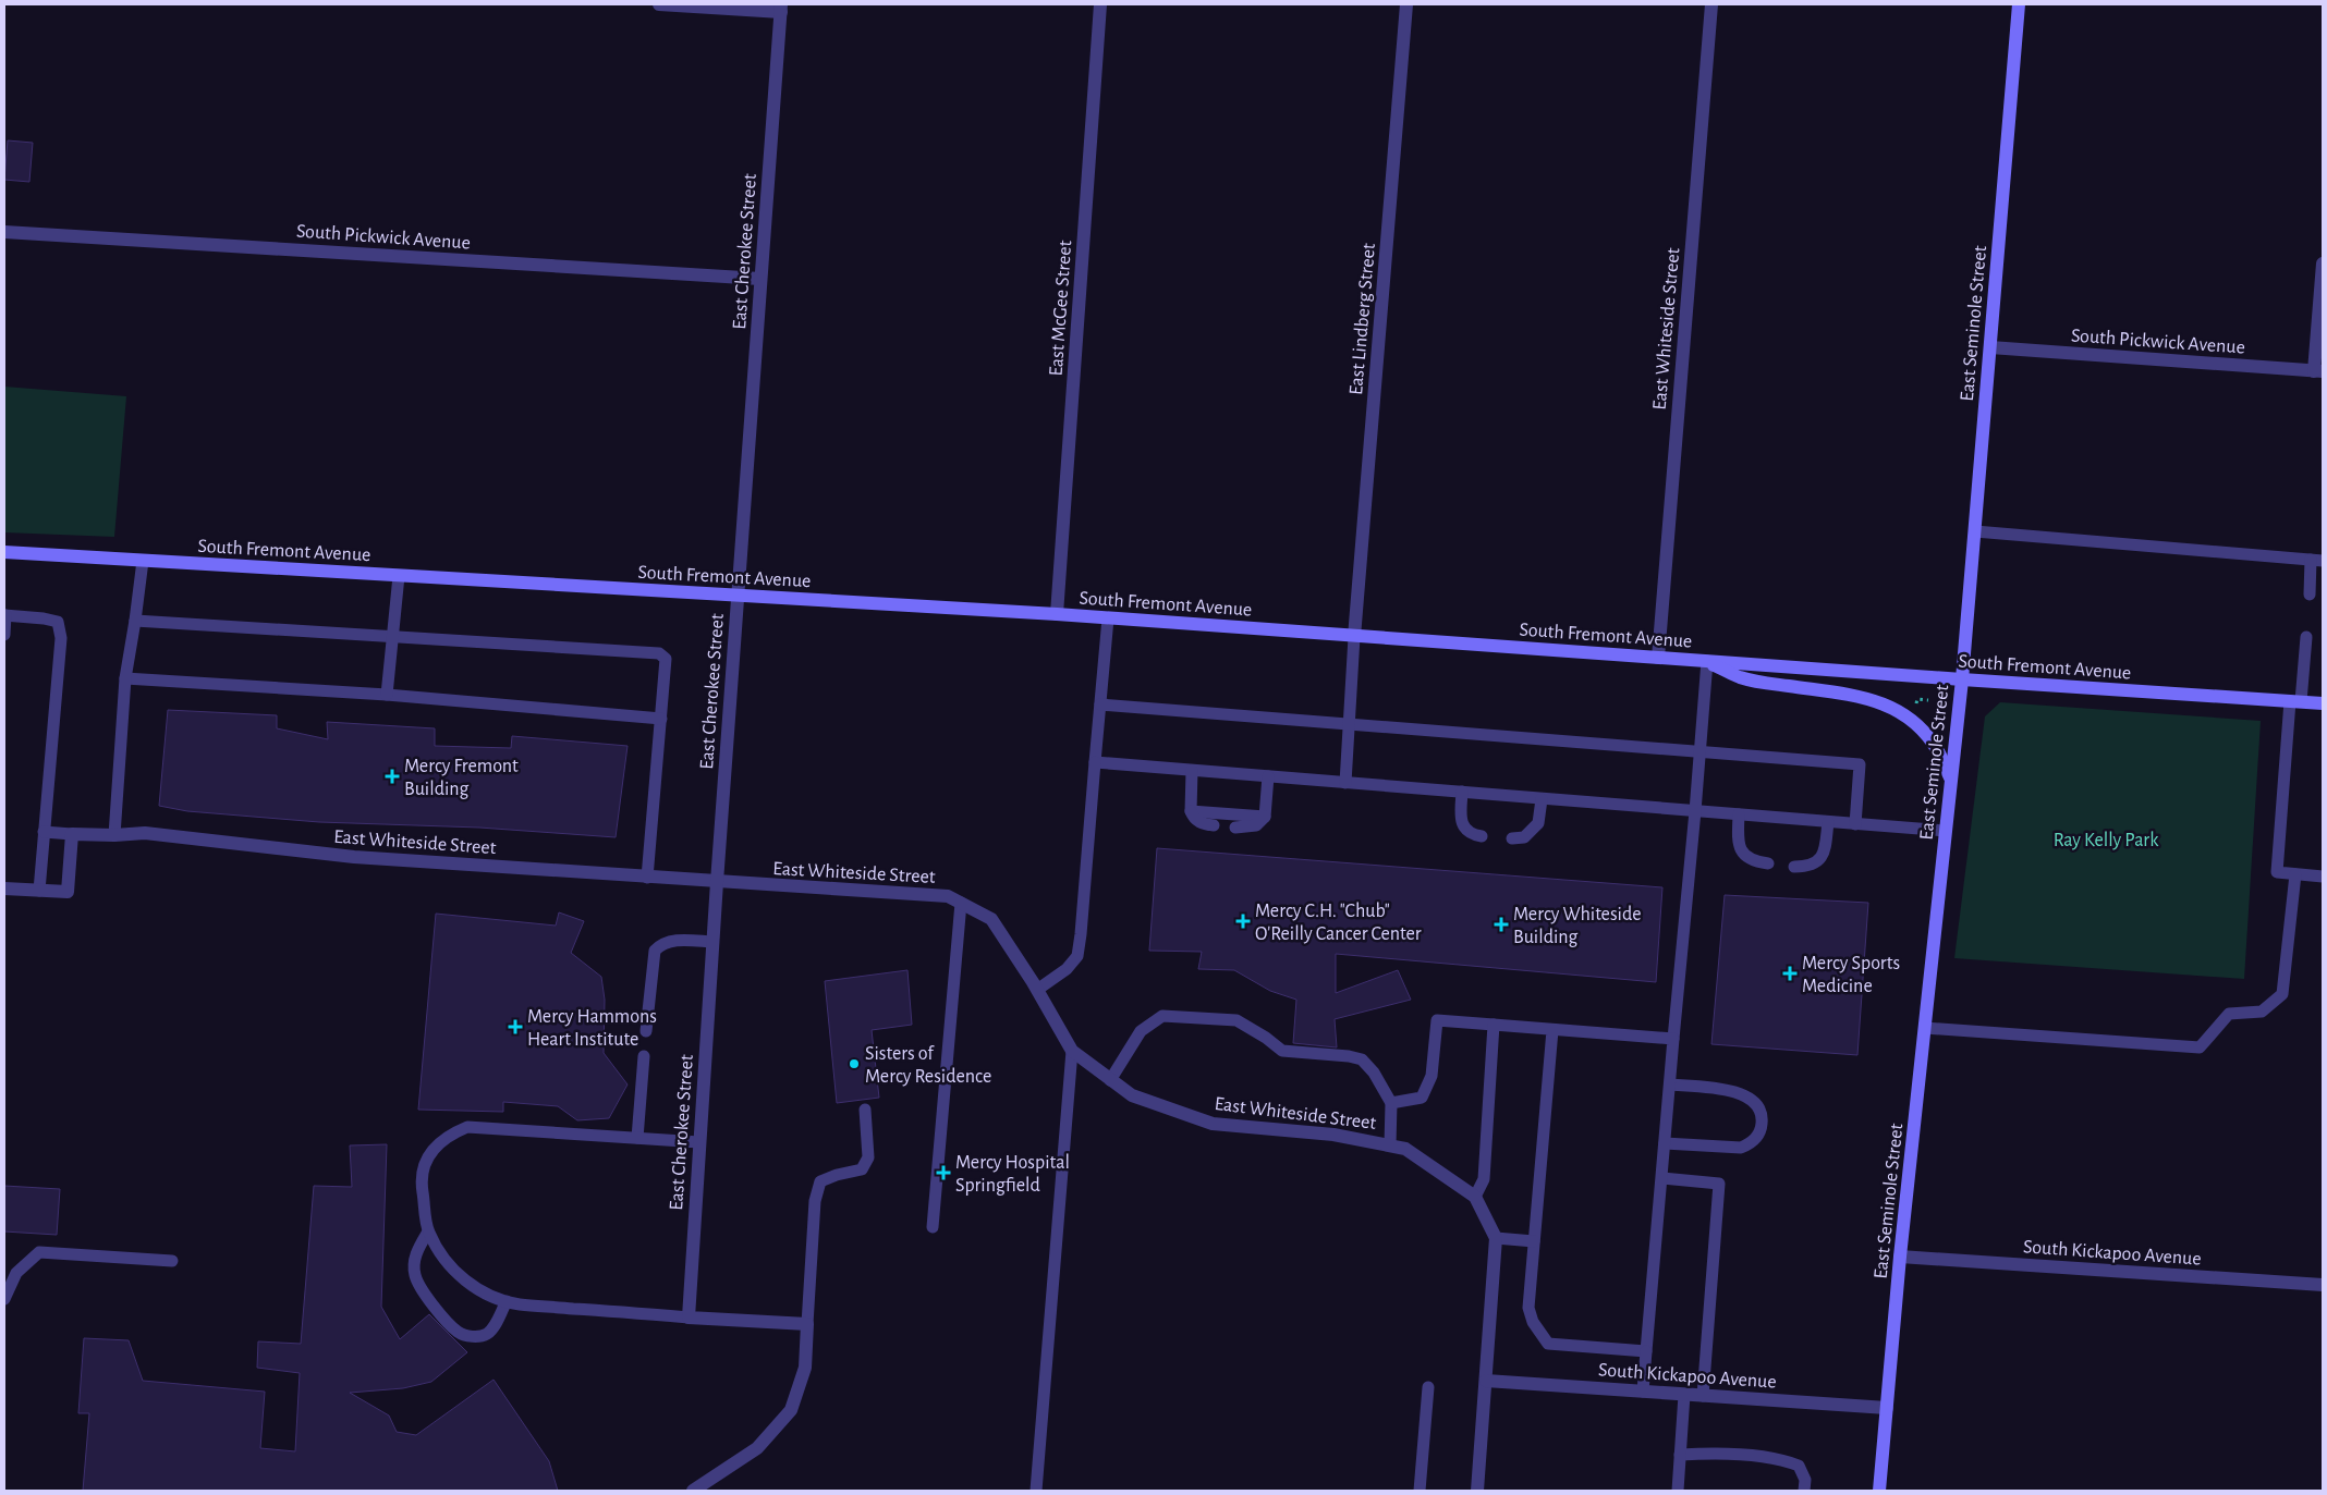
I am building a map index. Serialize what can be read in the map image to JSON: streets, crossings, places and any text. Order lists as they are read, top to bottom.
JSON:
{
  "streets": {
    "main road": ["East Seminole Street", "South Fremont Avenue"],
    "street": [
      "South Pickwick Avenue",
      "East Cherokee Street",
      "East McGee Street",
      "East Lindberg Street",
      "East Whiteside Street",
      "South Kickapoo Avenue"
    ]
  },
  "crossings": [
    ["South Pickwick Avenue", "East Cherokee Street"],
    ["South Pickwick Avenue", "East Seminole Street"],
    ["East Cherokee Street", "East Whiteside Street"],
    ["East Cherokee Street", "South Fremont Avenue"],
    ["East McGee Street", "South Fremont Avenue"],
    ["East Lindberg Street", "South Fremont Avenue"],
    ["East Seminole Street", "South Fremont Avenue"],
    ["East Seminole Street", "South Kickapoo Avenue"],
    ["East Whiteside Street", "South Fremont Avenue"]
  ],
  "parks": ["Ray Kelly Park"],
  "places": {
    "health": [
      "Mercy Fremont Building",
      "Mercy C.H. \"Chub\" O'Reilly Cancer Center",
      "Mercy Whiteside Building",
      "Mercy Sports Medicine",
      "Mercy Hammons Heart Institute",
      "Mercy Hospital Springfield"
    ],
    "other": ["Sisters of Mercy Residence"]
  }
}
